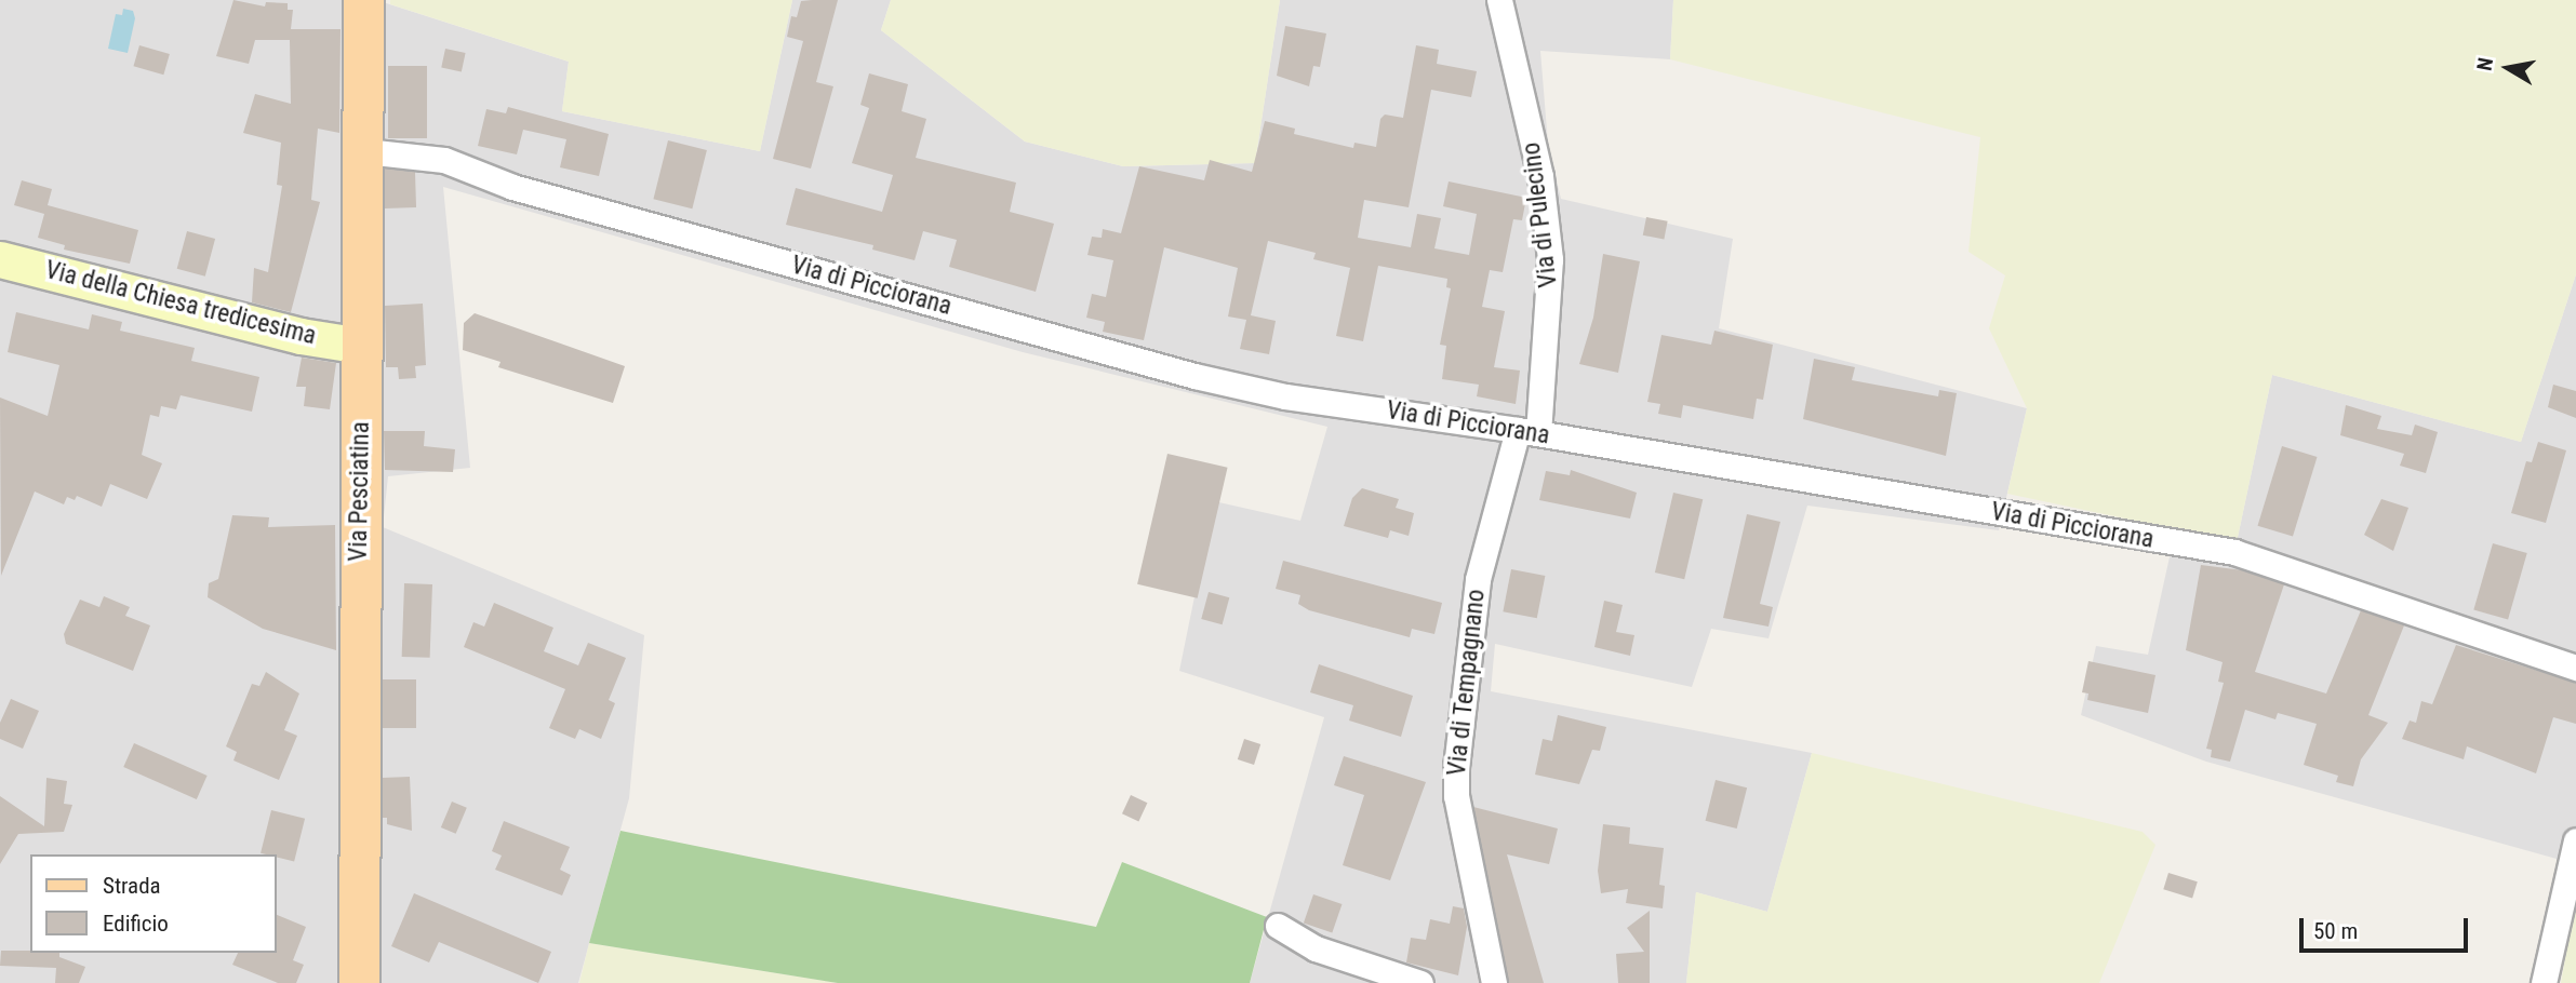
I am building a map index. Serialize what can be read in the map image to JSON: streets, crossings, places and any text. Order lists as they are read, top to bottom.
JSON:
{
  "streets": {
    "main road": ["Via Pesciatina"],
    "street": [
      "Via di Pulecino",
      "Via di Picciorana",
      "Via della Chiesa tredicesima",
      "Via di Tempagnano"
    ]
  },
  "crossings": [
    ["Via di Pulecino", "Via di Picciorana"],
    ["Via di Pulecino", "Via di Tempagnano"],
    ["Via di Picciorana", "Via Pesciatina"],
    ["Via di Picciorana", "Via di Tempagnano"],
    ["Via della Chiesa tredicesima", "Via Pesciatina"]
  ],
  "legend": ["Strada", "Edificio"],
  "scale_bar": "50 m",
  "north": "left"
}
